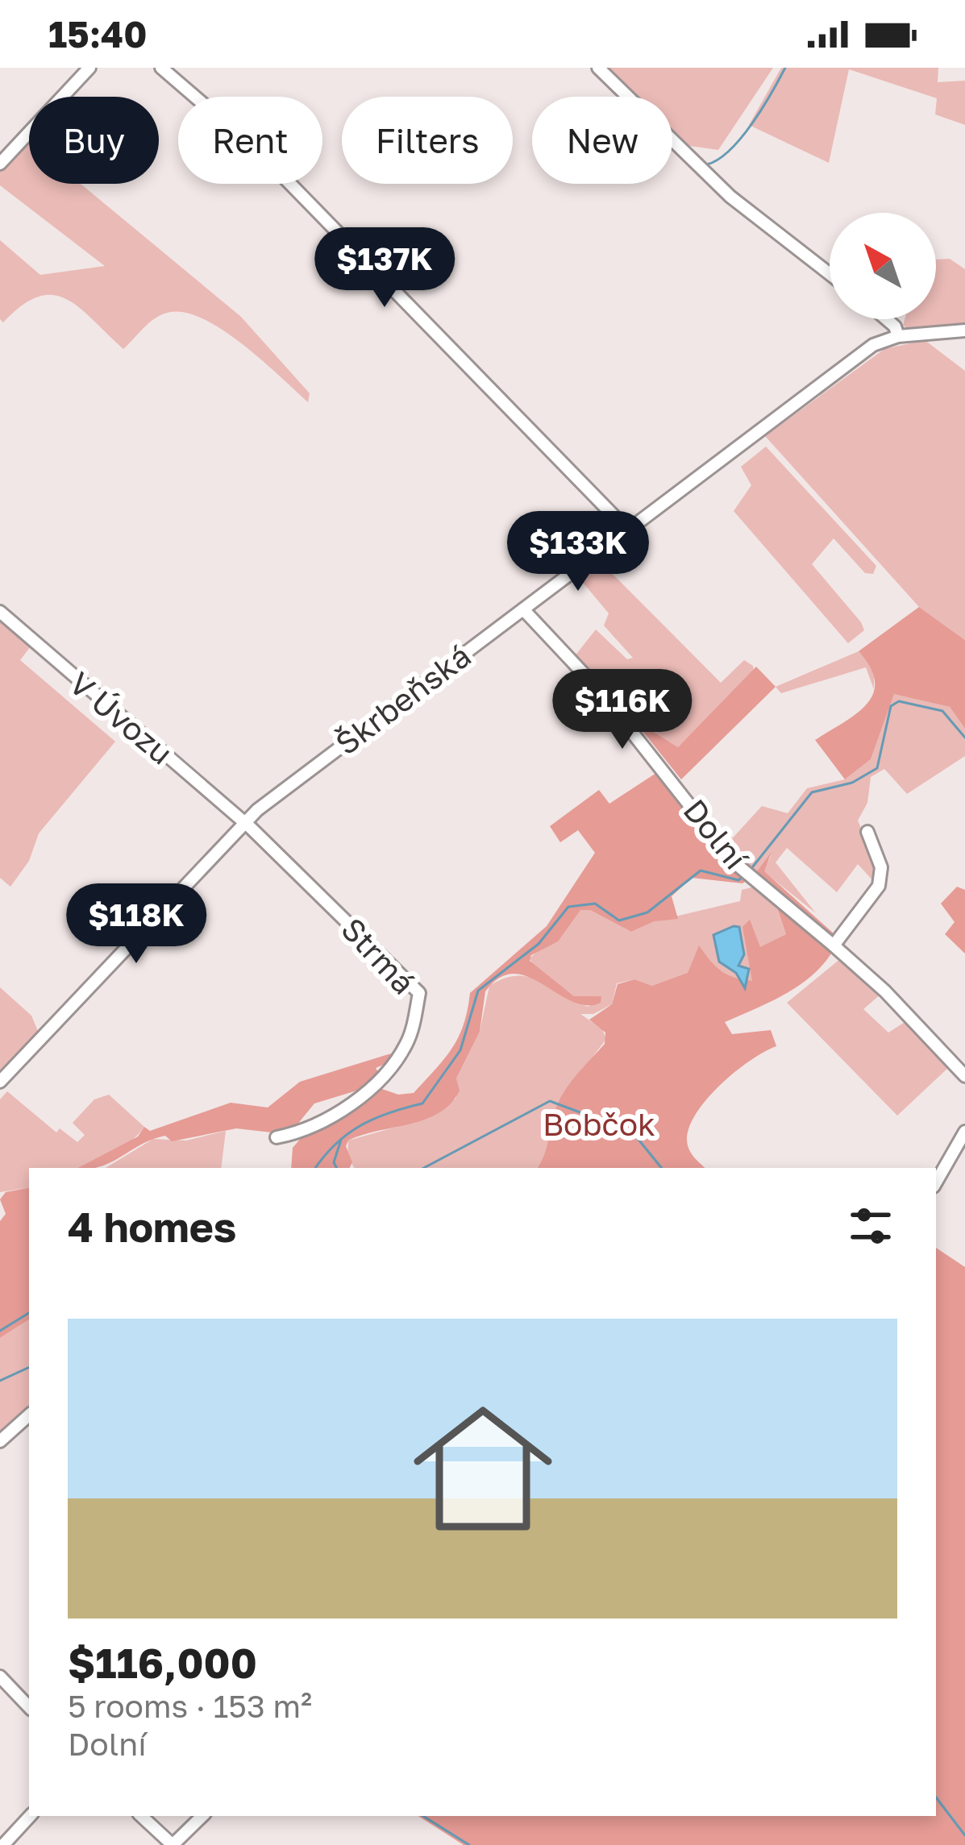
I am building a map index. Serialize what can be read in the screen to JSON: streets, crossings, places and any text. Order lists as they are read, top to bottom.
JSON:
{
  "streets": {
    "street": [
      "Škrbeňská",
      "V Úvozu",
      "Dolní",
      "Strmá"
    ]
  },
  "crossings": [
    ["Škrbeňská", "V Úvozu"],
    ["Škrbeňská", "Dolní"],
    ["Škrbeňská", "Strmá"],
    ["V Úvozu", "Strmá"]
  ],
  "parks": ["Bobčok"],
  "north": "top left",
  "page": {
    "status": "15:40",
    "chip": [
      "Buy",
      "Rent",
      "Filters",
      "New"
    ],
    "price": [
      "$137K",
      "$133K",
      "$116K",
      "$118K"
    ],
    "heading": "4 homes",
    "list": [
      {
        "name": "$116,000",
        "note": "5 rooms · 153 m² · Dolní"
      }
    ]
  }
}
